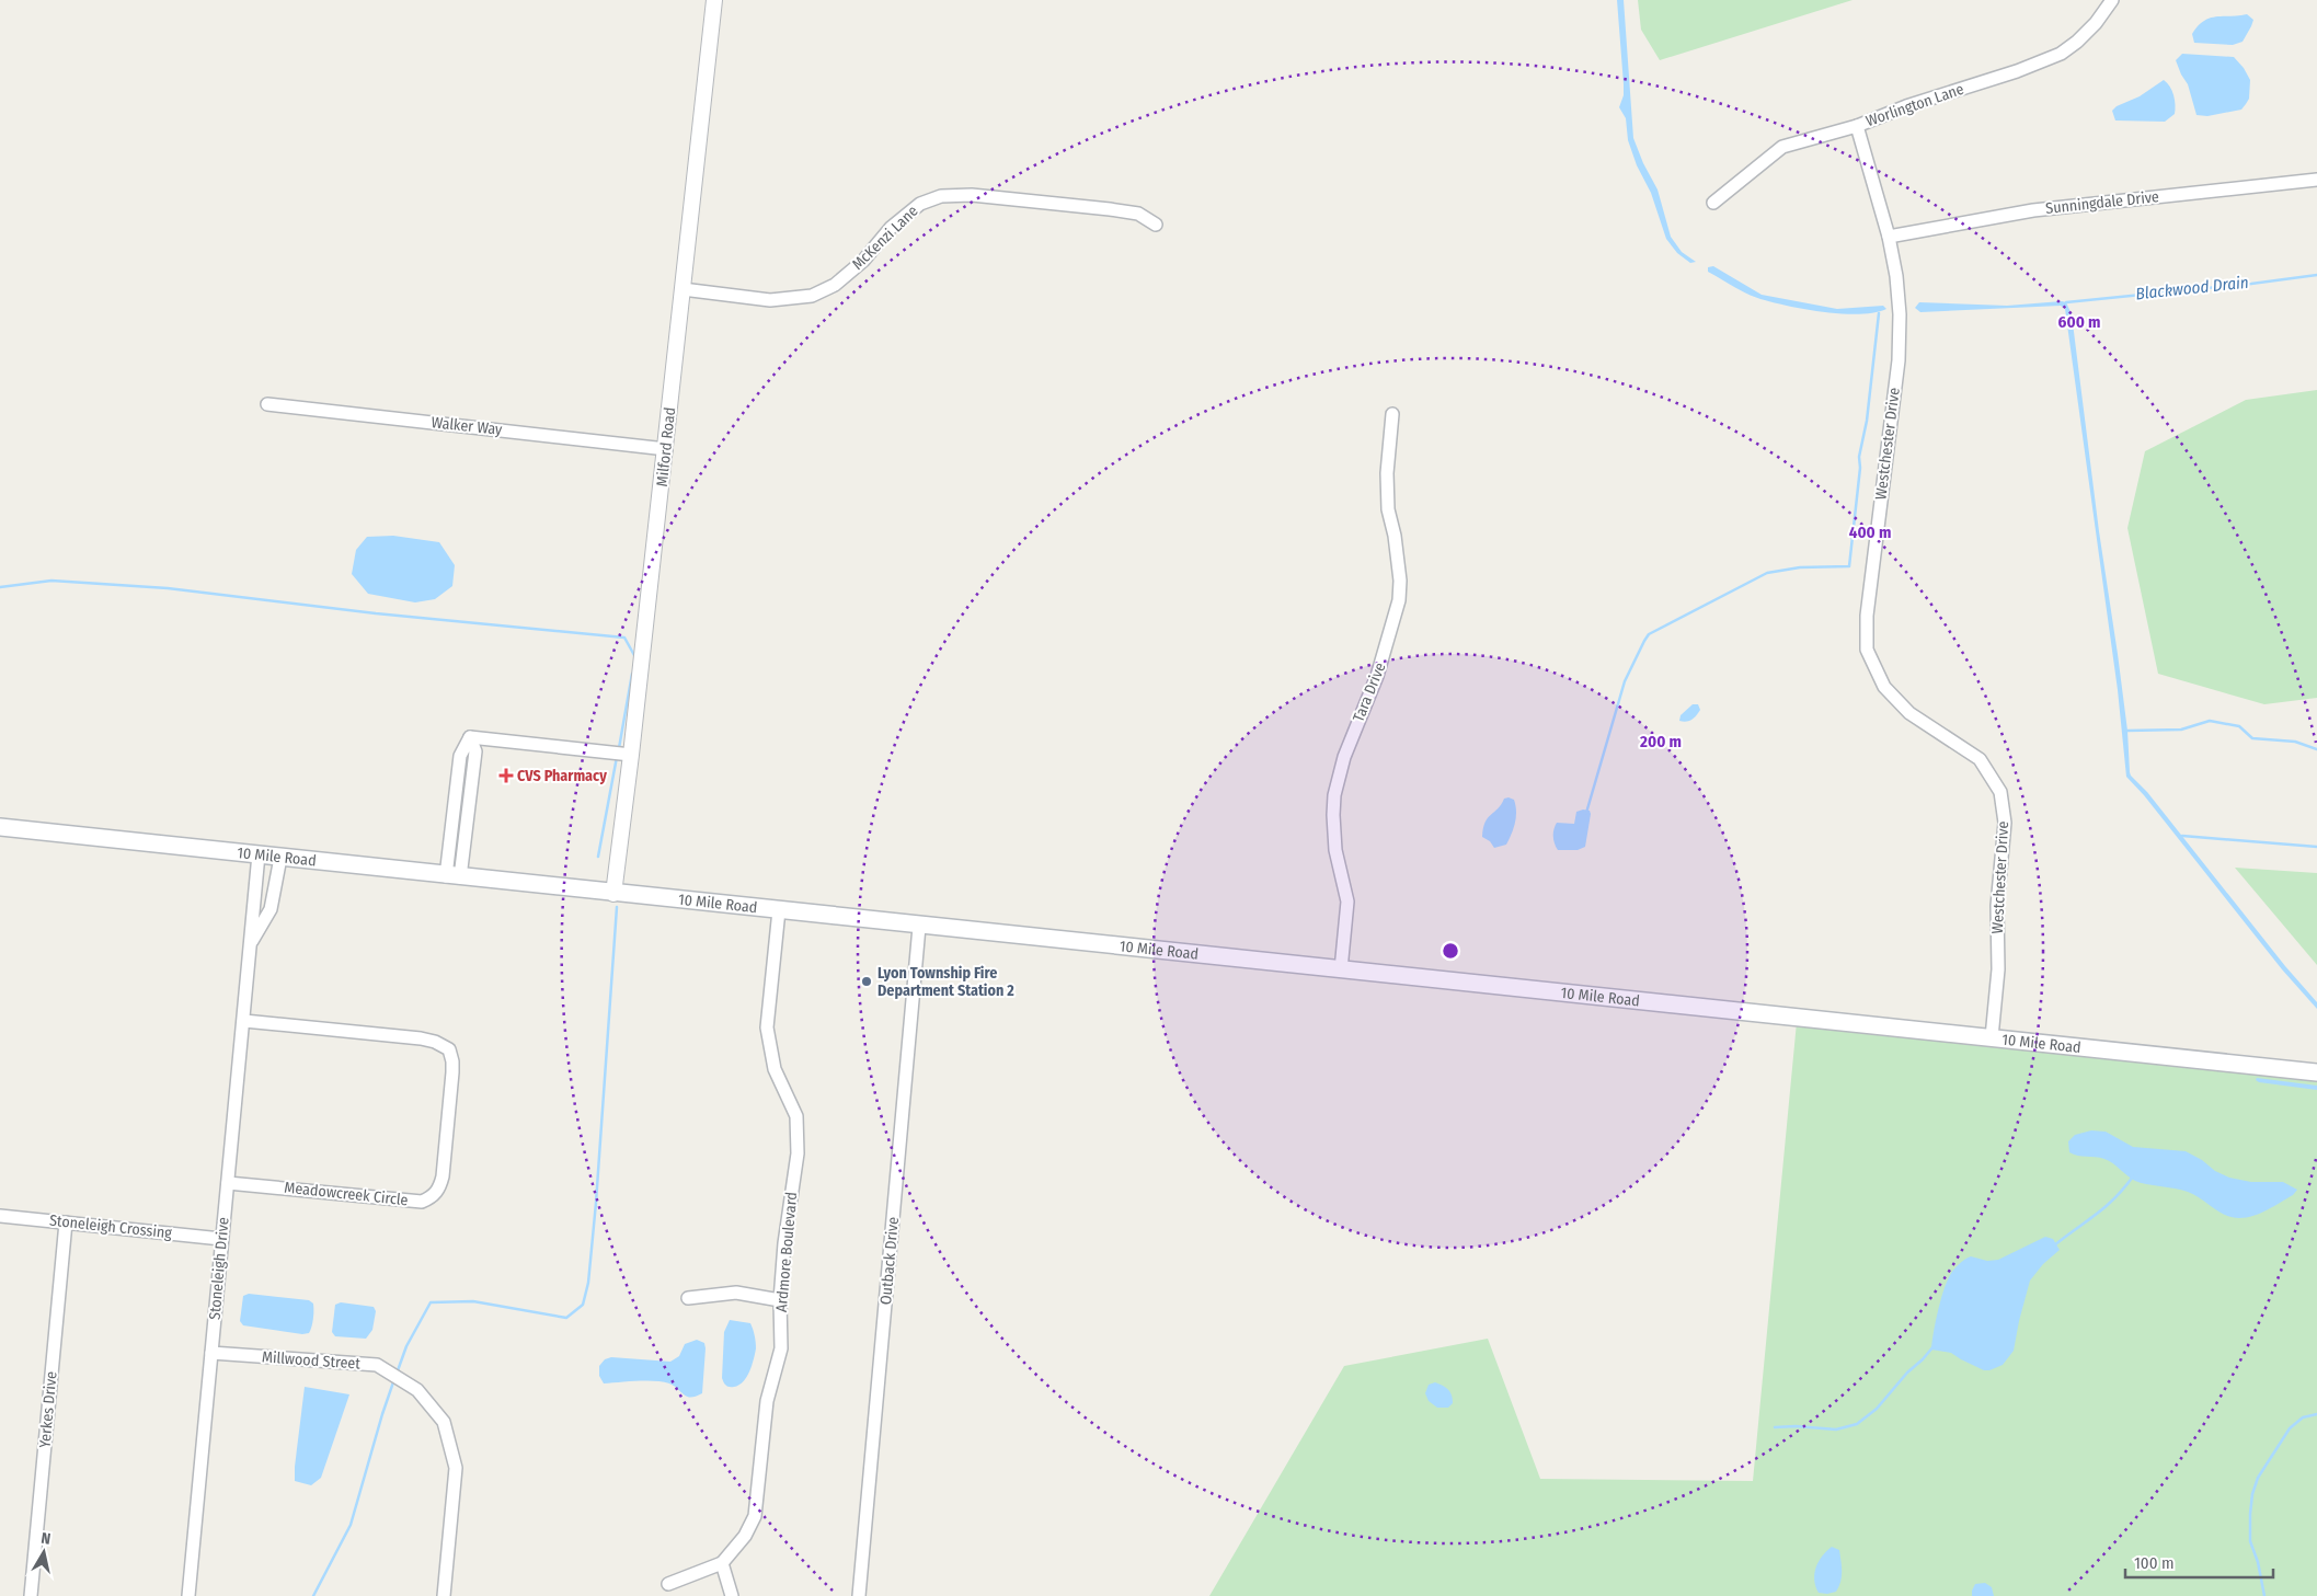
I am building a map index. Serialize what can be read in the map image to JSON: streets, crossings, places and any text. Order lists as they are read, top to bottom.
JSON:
{
  "streets": {
    "main road": ["10 Mile Road"],
    "street": [
      "Worlington Lane",
      "Sunningdale Drive",
      "McKenzi Lane",
      "Walker Way",
      "Westchester Drive",
      "Milford Road",
      "Tara Drive",
      "Meadowcreek Circle",
      "Stoneleigh Crossing",
      "Ardmore Boulevard",
      "Outback Drive",
      "Stoneleigh Drive",
      "Millwood Street",
      "Yerkes Drive"
    ]
  },
  "crossings": [
    ["Worlington Lane", "Westchester Drive"],
    ["Sunningdale Drive", "Westchester Drive"],
    ["McKenzi Lane", "Milford Road"],
    ["Walker Way", "Milford Road"],
    ["Westchester Drive", "10 Mile Road"],
    ["Milford Road", "10 Mile Road"],
    ["Tara Drive", "10 Mile Road"],
    ["10 Mile Road", "Ardmore Boulevard"],
    ["10 Mile Road", "Outback Drive"],
    ["10 Mile Road", "Stoneleigh Drive"],
    ["Meadowcreek Circle", "Stoneleigh Drive"],
    ["Stoneleigh Crossing", "Stoneleigh Drive"],
    ["Stoneleigh Crossing", "Yerkes Drive"],
    ["Stoneleigh Drive", "Millwood Street"]
  ],
  "water": ["Blackwood Drain"],
  "places": {
    "health": ["CVS Pharmacy"],
    "other": ["Lyon Township Fire Department Station 2"]
  },
  "scale_bar": "100 m",
  "north": "top",
  "rings": ["600 m", "400 m", "200 m"]
}
